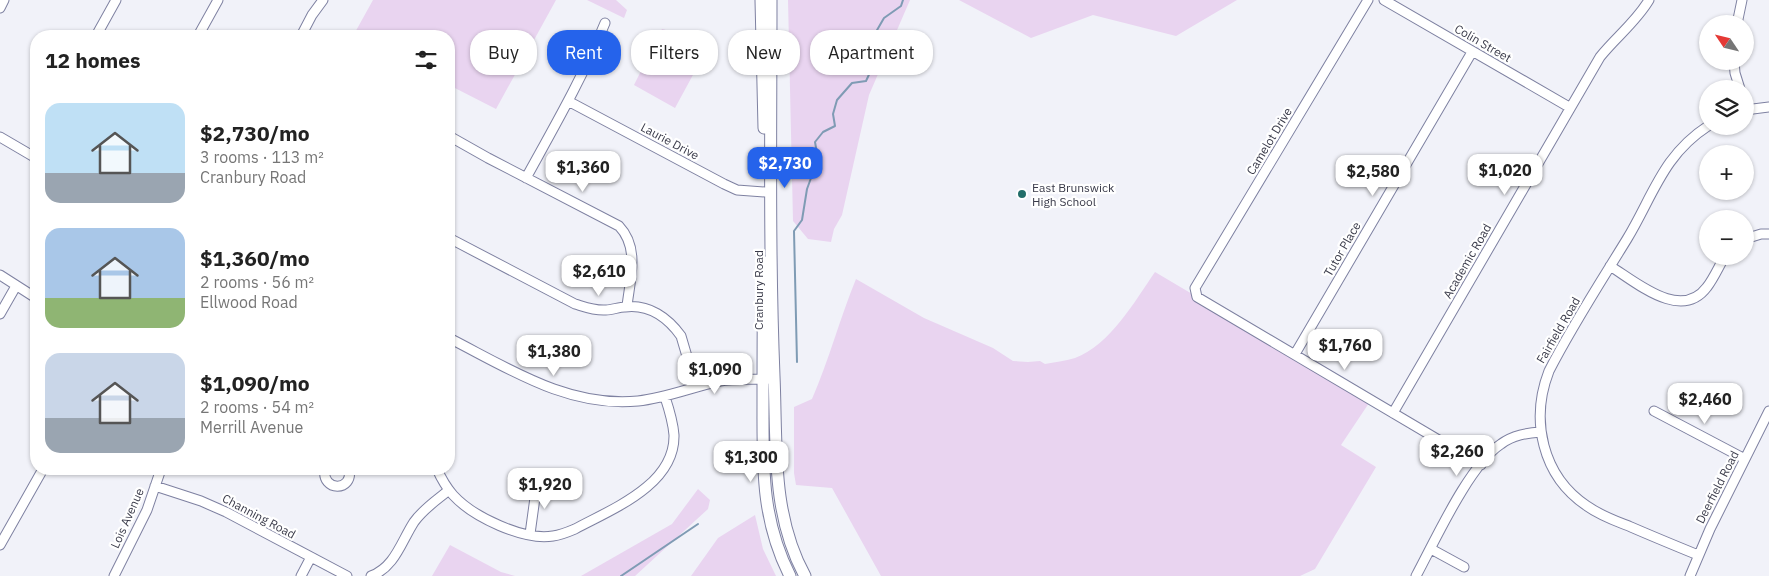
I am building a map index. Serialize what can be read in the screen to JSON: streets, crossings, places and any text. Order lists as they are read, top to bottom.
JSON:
{
  "streets": {
    "main road": ["Cranbury Road"],
    "street": [
      "Colin Street",
      "Laurie Drive",
      "Camelot Drive",
      "Tutor Place",
      "Academic Road",
      "Fairfield Road",
      "Deerfield Road",
      "Channing Road",
      "Lois Avenue"
    ]
  },
  "crossings": [
    ["Colin Street", "Tutor Place"],
    ["Colin Street", "Academic Road"],
    ["Laurie Drive", "Cranbury Road"],
    ["Camelot Drive", "Tutor Place"],
    ["Fairfield Road", "Deerfield Road"],
    ["Channing Road", "Lois Avenue"]
  ],
  "places": ["East Brunswick High School"],
  "north": "top left",
  "page": {
    "map_buttons": ["+", "−"],
    "chip": [
      "Buy",
      "Rent",
      "Filters",
      "New",
      "Apartment"
    ],
    "heading": "12 homes",
    "list": [
      {
        "name": "$2,730/mo",
        "note": "3 rooms · 113 m² · Cranbury Road"
      },
      {
        "name": "$1,360/mo",
        "note": "2 rooms · 56 m² · Ellwood Road"
      },
      {
        "name": "$1,090/mo",
        "note": "2 rooms · 54 m² · Merrill Avenue"
      }
    ],
    "price": [
      "$2,730",
      "$1,360",
      "$1,020",
      "$2,580",
      "$2,610",
      "$1,760",
      "$1,380",
      "$1,090",
      "$2,460",
      "$2,260",
      "$1,300",
      "$1,920"
    ]
  }
}
